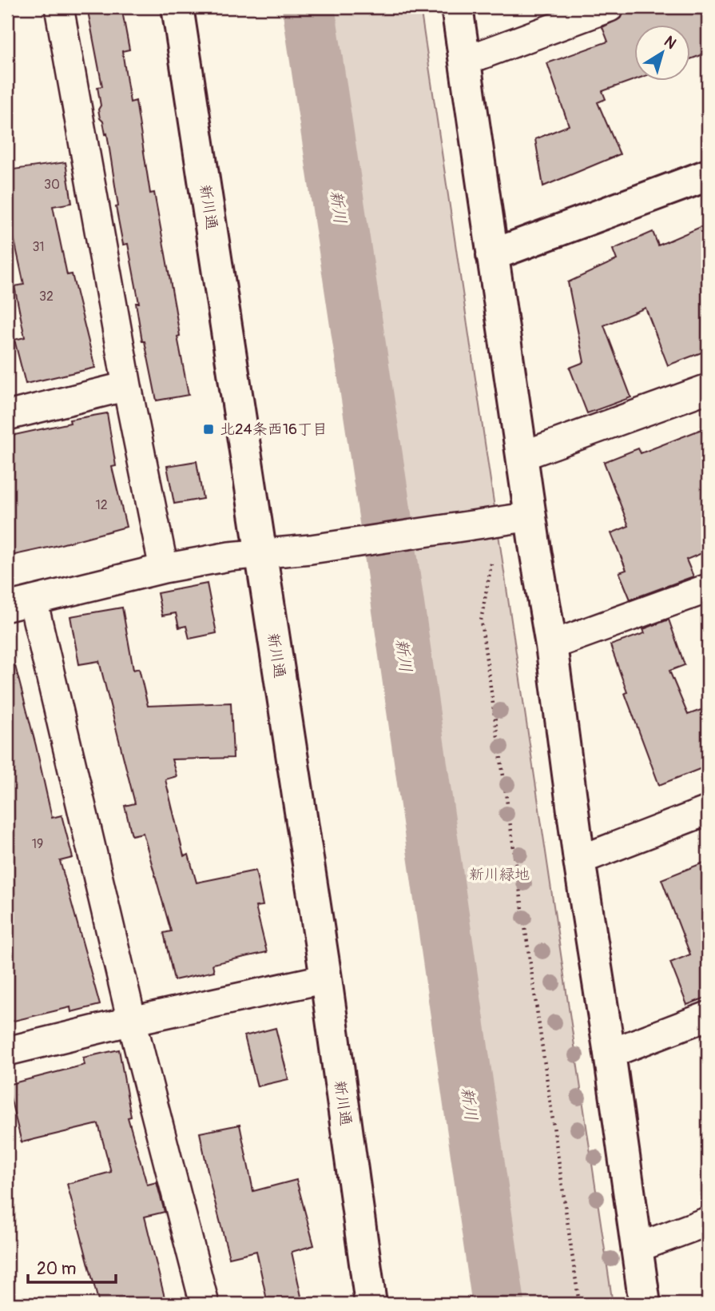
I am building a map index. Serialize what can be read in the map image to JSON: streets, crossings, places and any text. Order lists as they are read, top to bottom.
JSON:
{
  "streets": {
    "street": ["新川通"]
  },
  "water": ["新川"],
  "parks": ["新川緑地"],
  "places": {
    "transit": ["北24条西16丁目"]
  },
  "house_numbers": [
    "30",
    "31",
    "32",
    "12",
    "19"
  ],
  "scale_bar": "20 m",
  "north": "top right"
}
